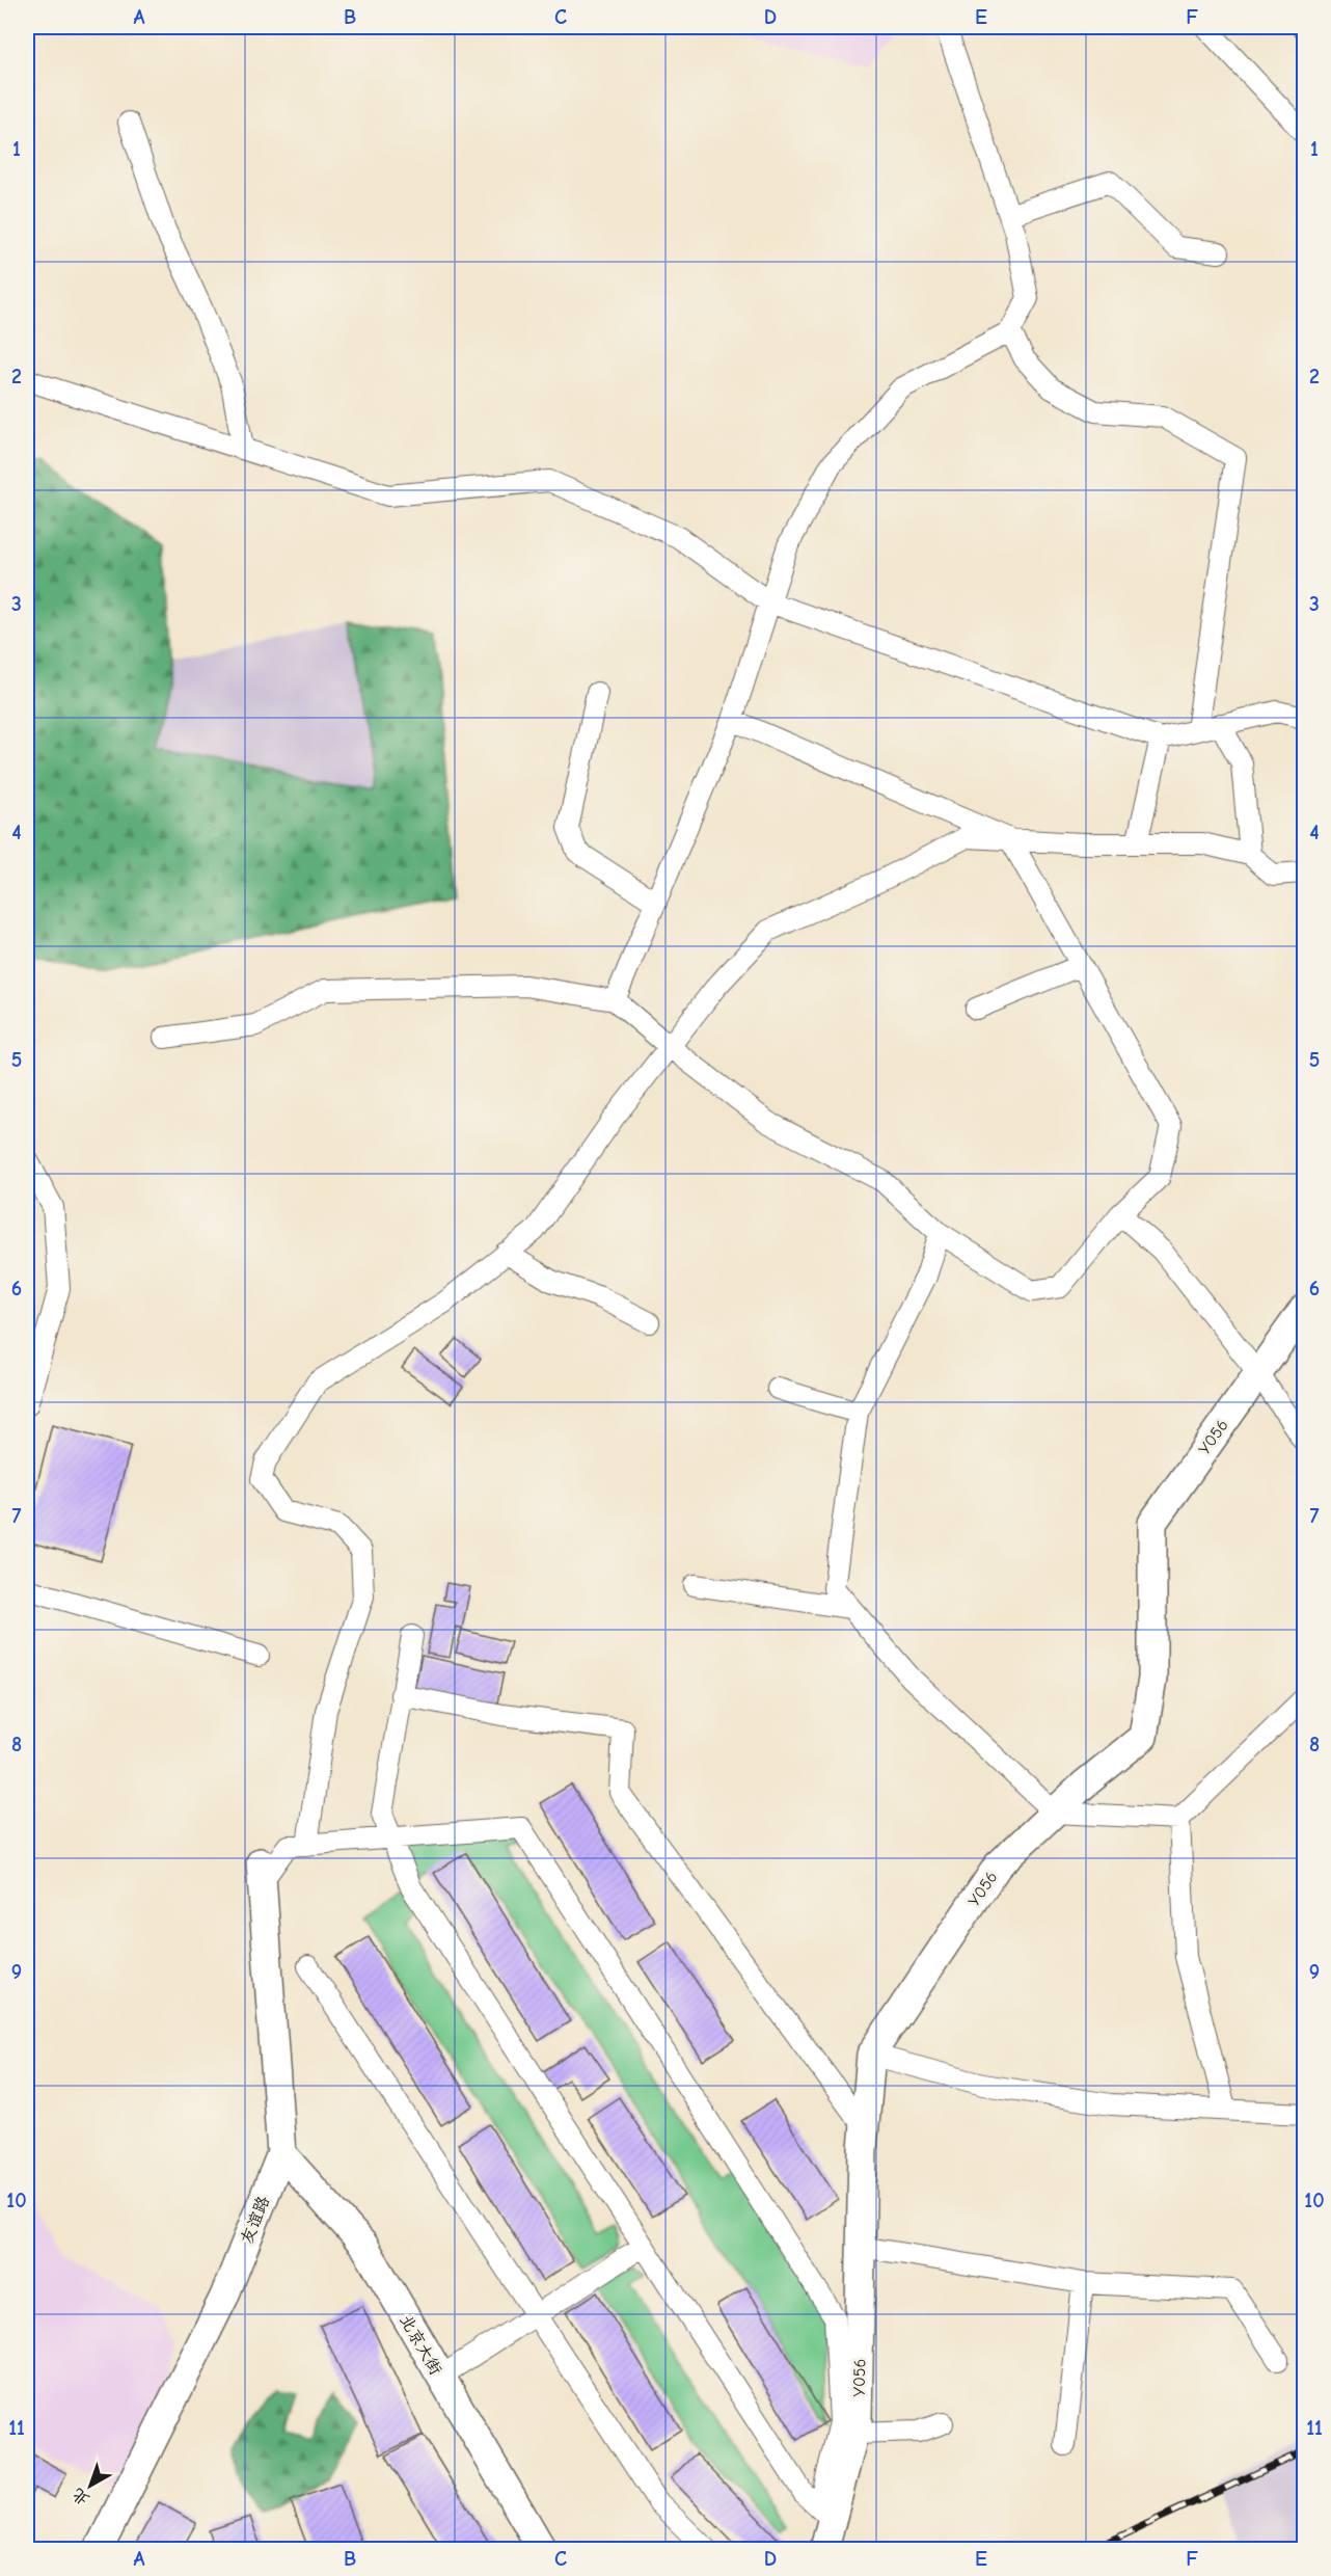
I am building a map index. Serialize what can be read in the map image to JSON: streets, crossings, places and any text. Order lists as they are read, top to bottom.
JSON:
{
  "streets": {
    "street": ["Y056", "友谊路", "北京大街"]
  },
  "crossings": [
    ["友谊路", "北京大街"]
  ],
  "north": "bottom left",
  "grid": {
    "columns": [
      "A",
      "B",
      "C",
      "D",
      "E",
      "F"
    ],
    "rows": [
      "1",
      "2",
      "3",
      "4",
      "5",
      "6",
      "7",
      "8",
      "9",
      "10",
      "11"
    ]
  }
}
